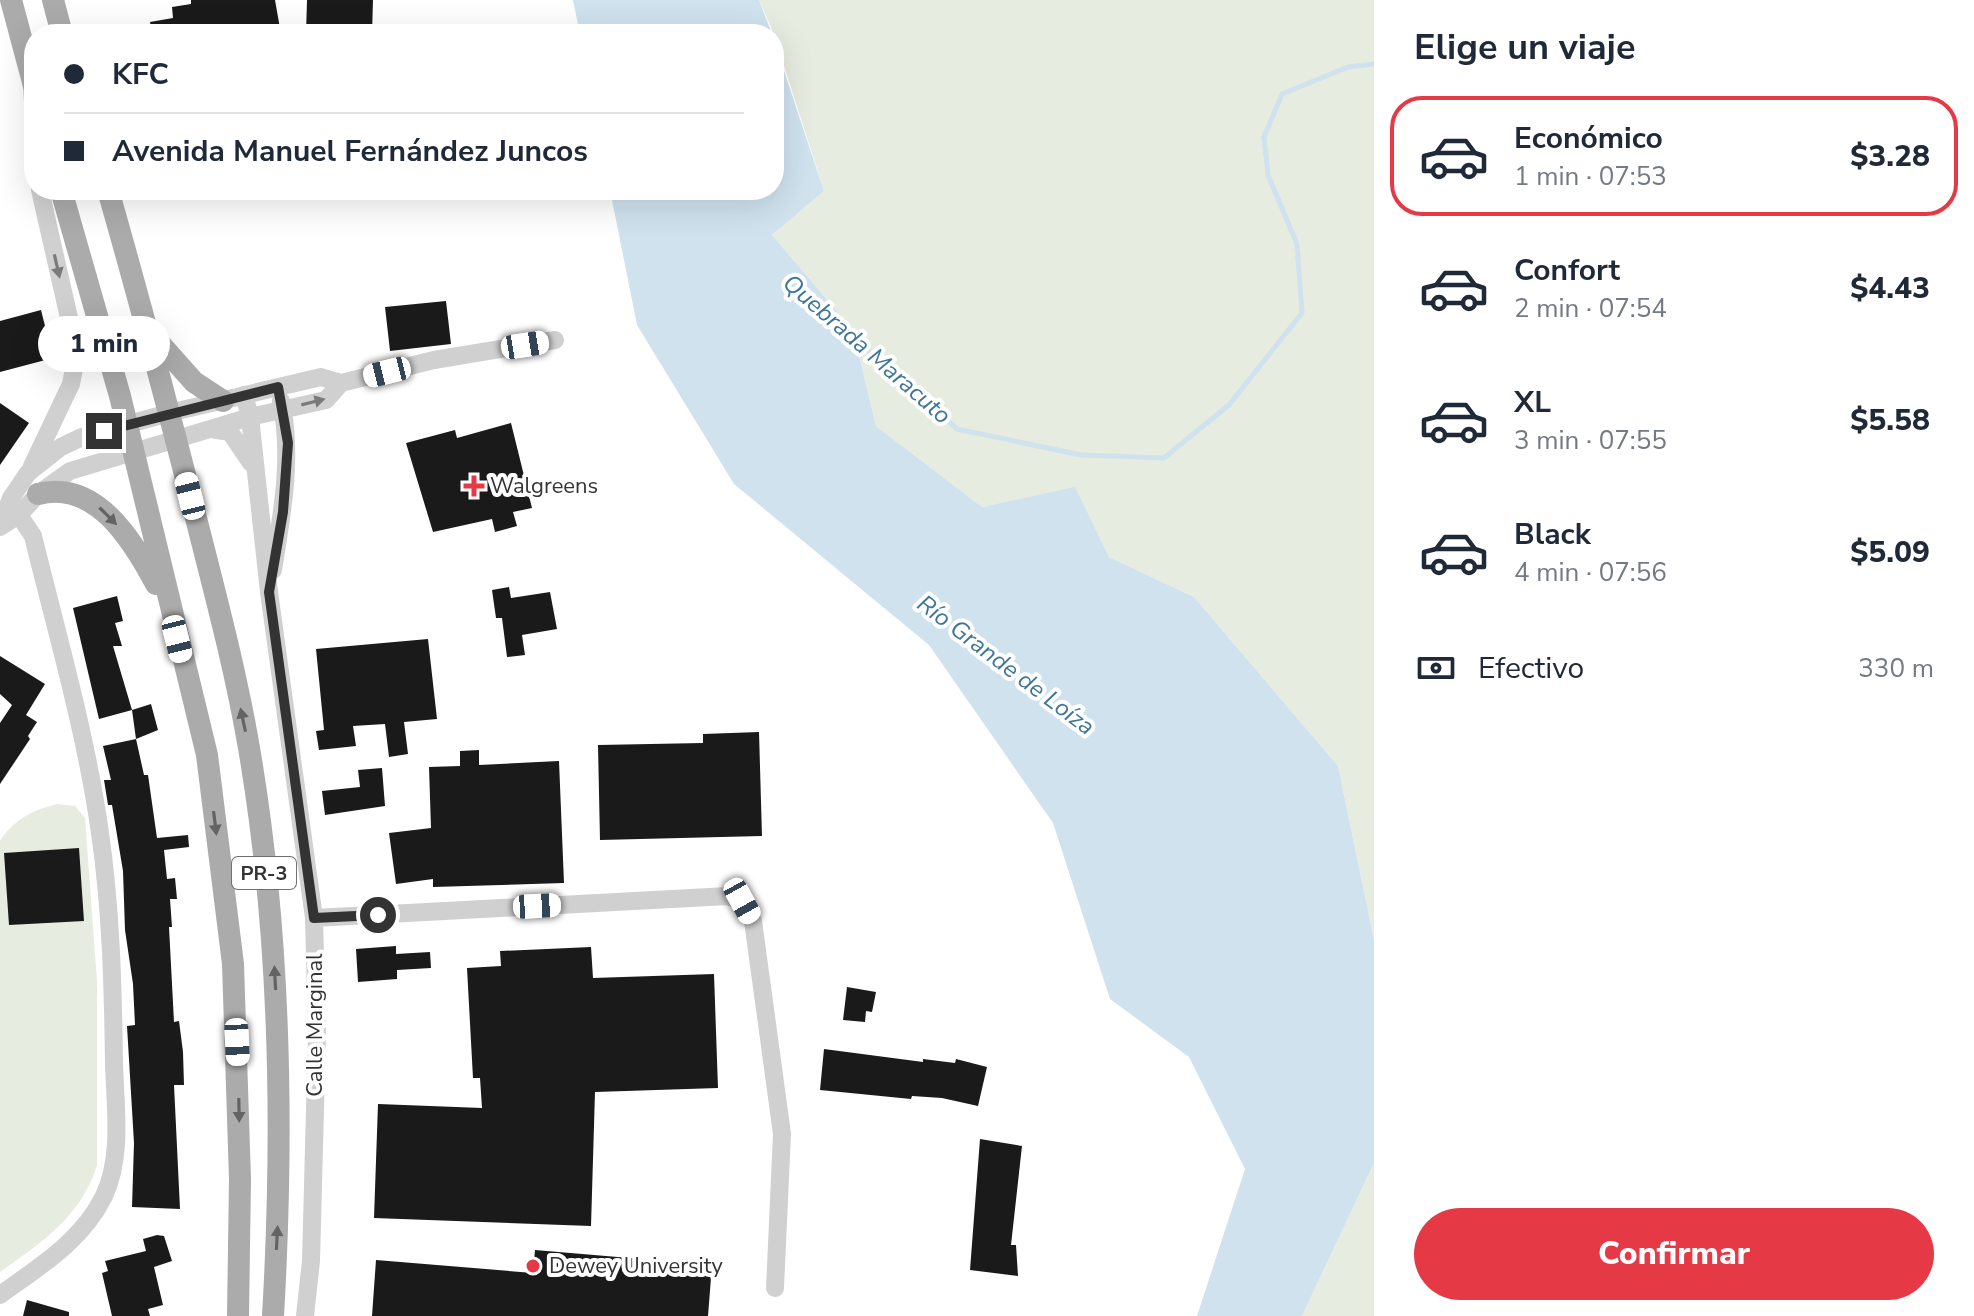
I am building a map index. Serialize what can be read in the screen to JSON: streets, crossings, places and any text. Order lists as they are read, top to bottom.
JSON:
{
  "streets": {
    "main road": ["PR-3"],
    "street": ["Calle Marginal"]
  },
  "water": ["Quebrada Maracuto", "Río Grande de Loíza"],
  "places": {
    "health": ["Walgreens"],
    "other": ["Dewey University"]
  },
  "page": {
    "heading": "Elige un viaje",
    "banner": ["KFC", "Avenida Manuel Fernández Juncos"],
    "list": [
      {
        "name": "Económico",
        "note": "1 min · 07:53",
        "value": "$3.28"
      },
      {
        "name": "Confort",
        "note": "2 min · 07:54",
        "value": "$4.43"
      },
      {
        "name": "XL",
        "note": "3 min · 07:55",
        "value": "$5.58"
      },
      {
        "name": "Black",
        "note": "4 min · 07:56",
        "value": "$5.09"
      }
    ],
    "bubble": "1 min",
    "pay": ["Efectivo", "330 m"],
    "buttons": "Confirmar"
  }
}
